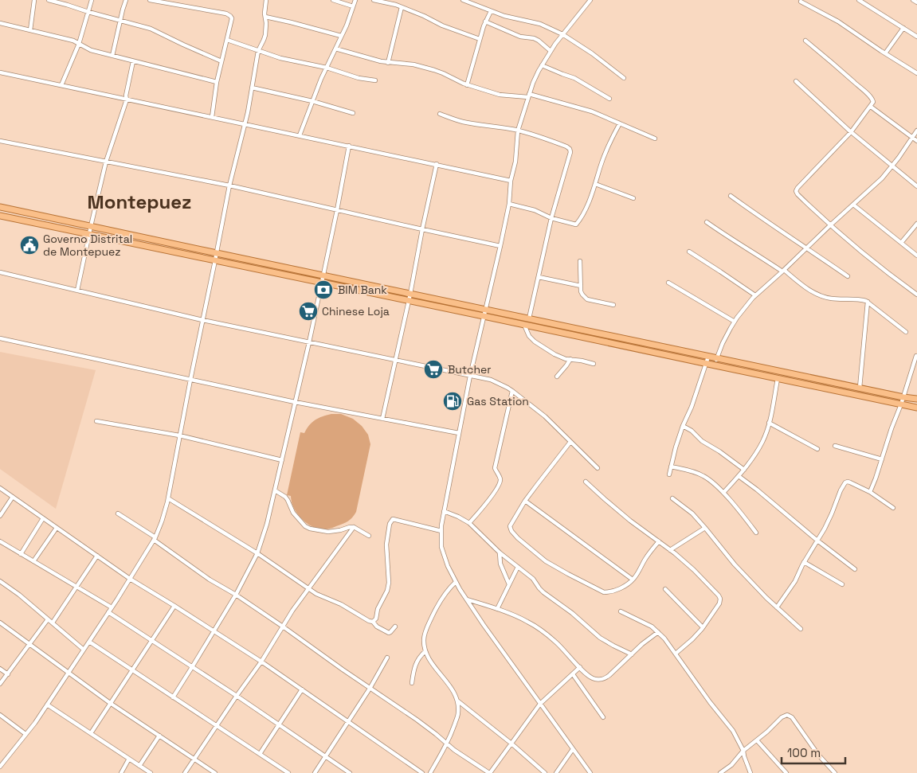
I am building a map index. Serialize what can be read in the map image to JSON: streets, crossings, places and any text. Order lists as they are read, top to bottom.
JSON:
{
  "districts": ["Montepuez"],
  "places": {
    "public building": ["Governo Distrital de Montepuez"],
    "bank": ["BIM Bank"],
    "supermarket": ["Chinese Loja", "Butcher"],
    "fuel station": ["Gas Station"]
  },
  "scale_bar": "100 m"
}
